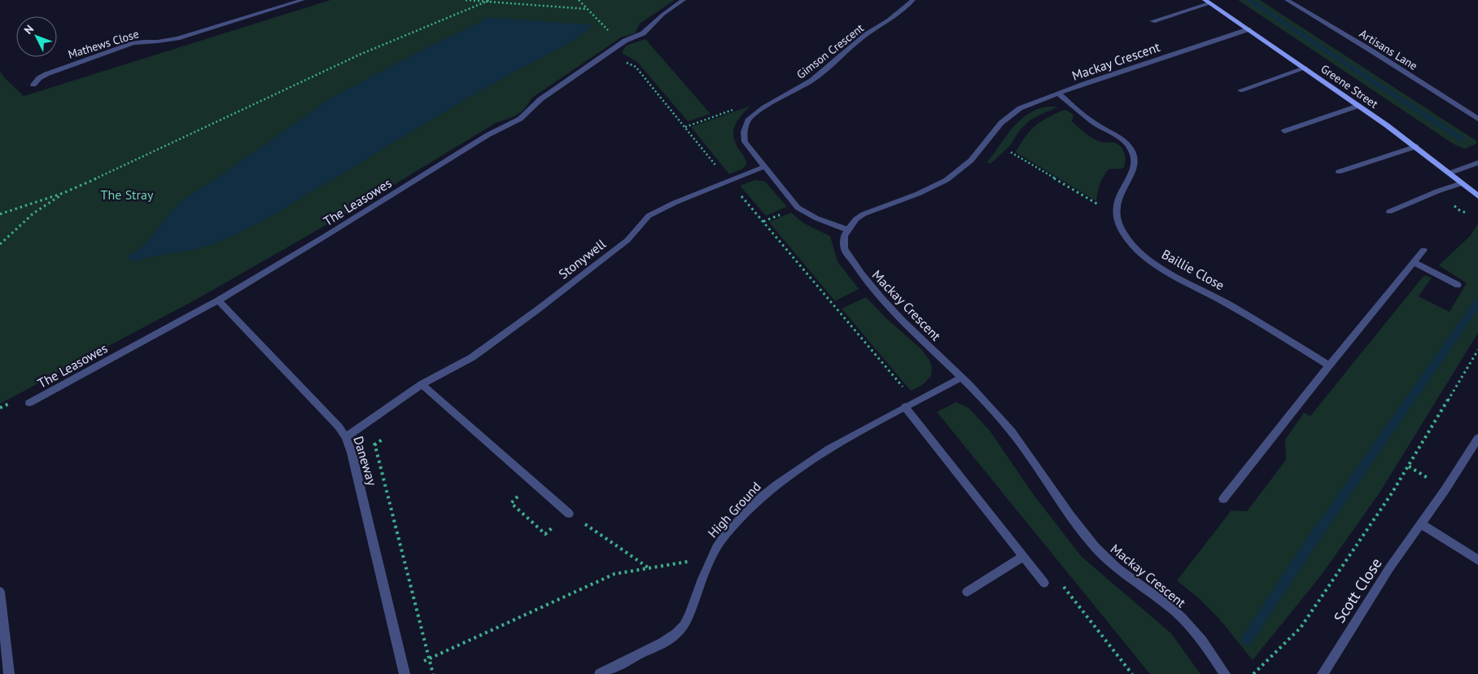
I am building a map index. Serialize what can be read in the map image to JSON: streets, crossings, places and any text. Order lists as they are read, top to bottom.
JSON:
{
  "streets": {
    "street": [
      "Mathews Close",
      "Artisans Lane",
      "Gimson Crescent",
      "Mackay Crescent",
      "Greene Street",
      "The Leasowes",
      "Stonywell",
      "Baillie Close",
      "Daneway",
      "High Ground",
      "Scott Close"
    ]
  },
  "crossings": [
    ["Gimson Crescent", "Mackay Crescent"],
    ["Gimson Crescent", "Stonywell"],
    ["Mackay Crescent", "Greene Street"],
    ["Mackay Crescent", "High Ground"],
    ["The Leasowes", "Daneway"],
    ["Stonywell", "Daneway"]
  ],
  "parks": ["The Stray"],
  "north": "top left"
}
